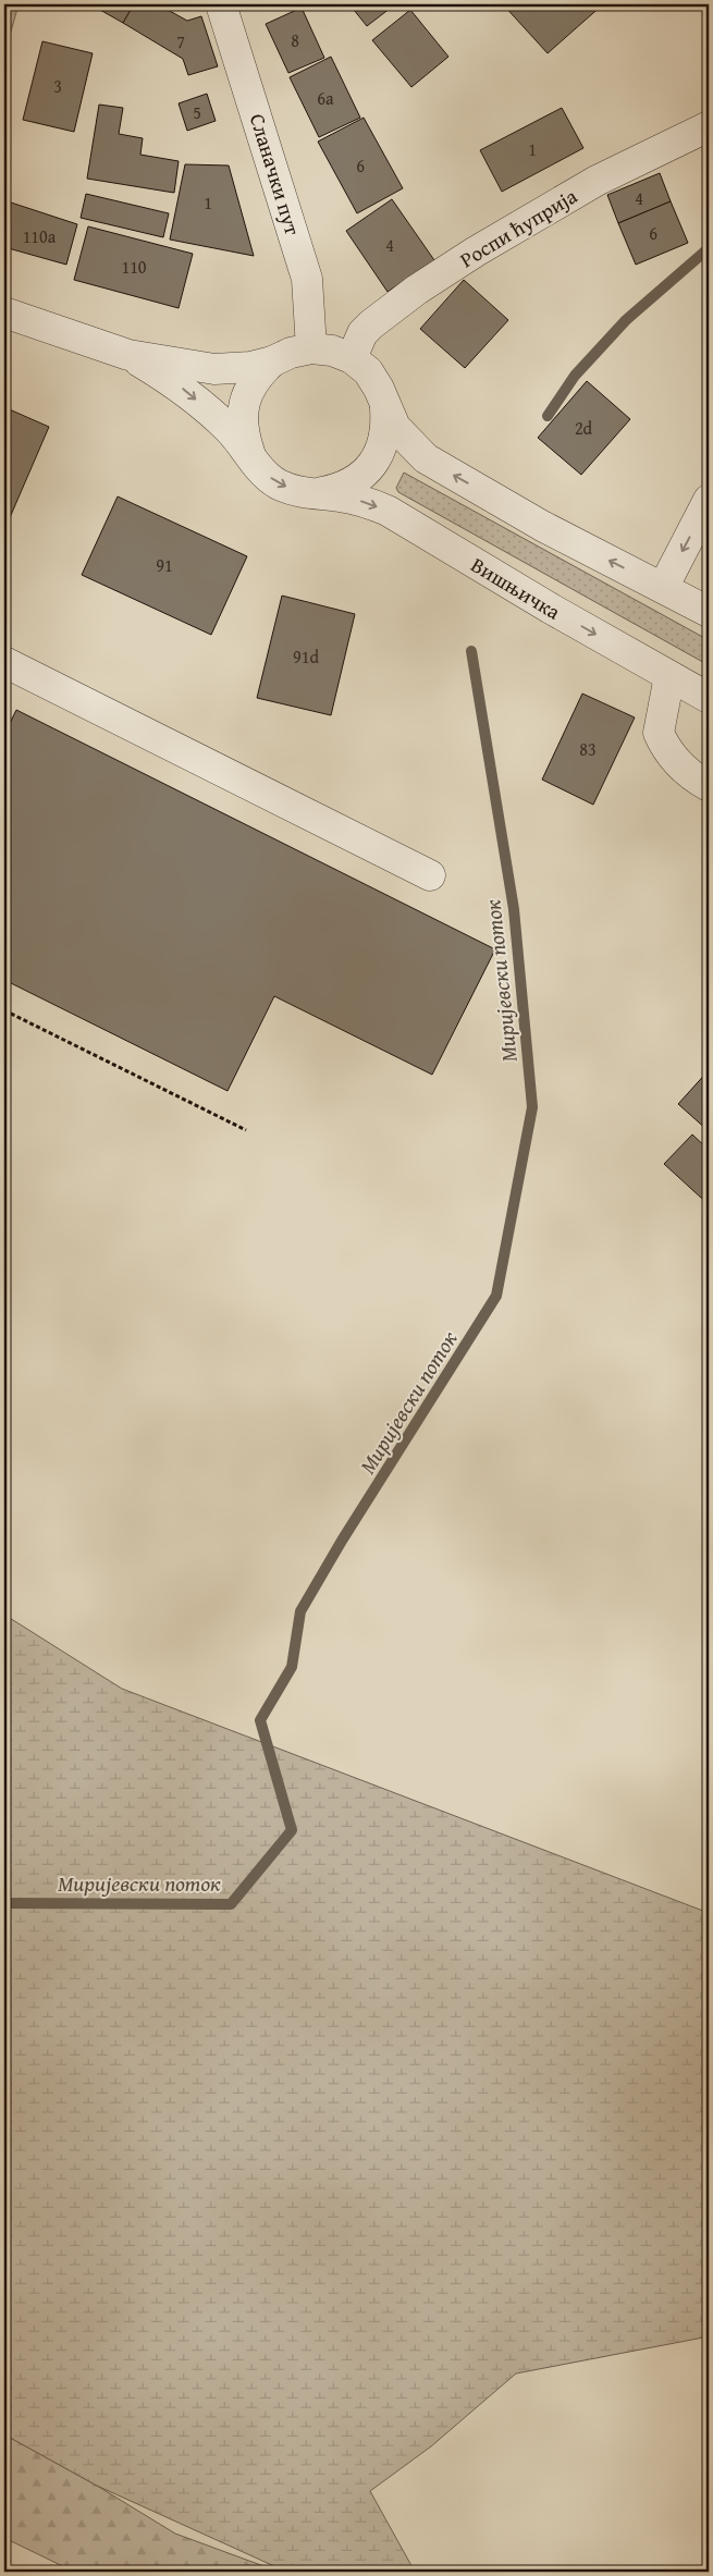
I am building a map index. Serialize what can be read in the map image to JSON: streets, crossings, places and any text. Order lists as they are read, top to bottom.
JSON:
{
  "streets": {
    "street": ["Сланачки пут", "Роспи ћуприја", "Вишњичка"]
  },
  "crossings": [
    ["Сланачки пут", "Роспи ћуприја"],
    ["Сланачки пут", "Вишњичка"],
    ["Роспи ћуприја", "Вишњичка"]
  ],
  "water": ["Миријевски поток"],
  "house_numbers": [
    "8",
    "7",
    "3",
    "6a",
    "5",
    "1",
    "6",
    "4",
    "1",
    "6",
    "110a",
    "4",
    "110",
    "2d",
    "91",
    "91d",
    "83"
  ]
}
